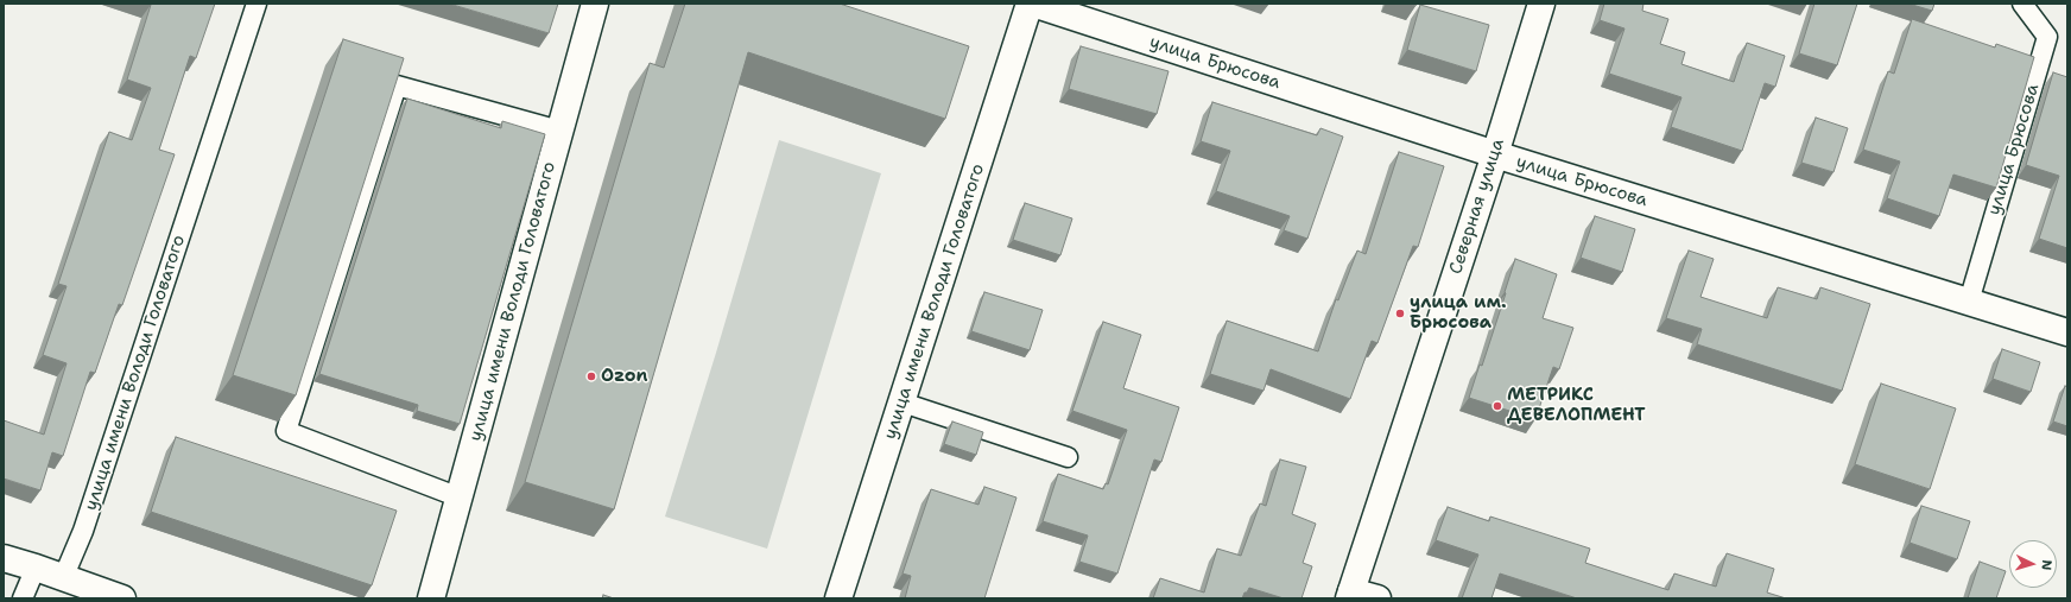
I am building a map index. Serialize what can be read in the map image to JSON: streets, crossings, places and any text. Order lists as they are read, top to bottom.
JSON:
{
  "streets": {
    "street": ["улица Брюсова", "Северная улица", "улица имени Володи Головатого"]
  },
  "crossings": [
    ["улица Брюсова", "Северная улица"]
  ],
  "places": ["улица им. Брюсова", "Ozon", "МЕТРИКС ДЕВЕЛОПМЕНТ"],
  "north": "right"
}
